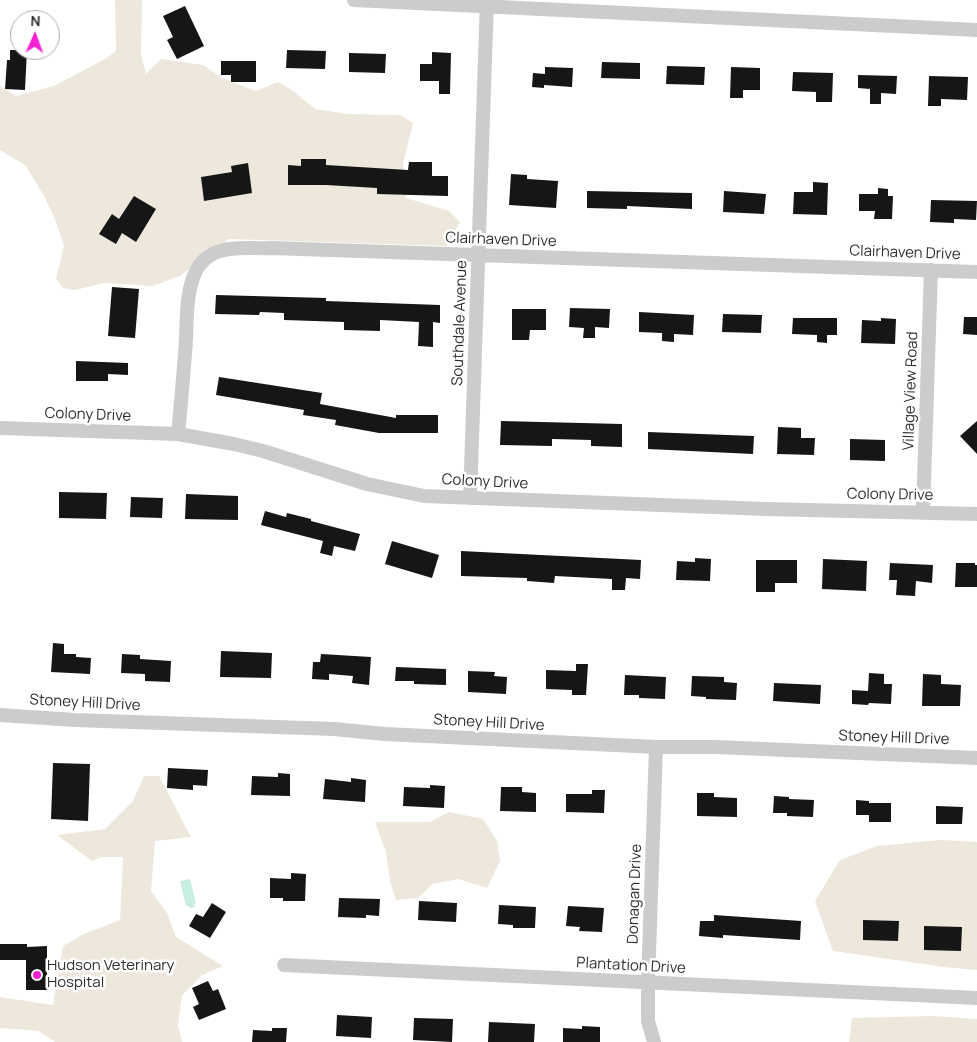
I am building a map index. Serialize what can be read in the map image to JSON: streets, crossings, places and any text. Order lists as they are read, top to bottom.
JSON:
{
  "streets": {
    "street": [
      "Clairhaven Drive",
      "Southdale Avenue",
      "Village View Road",
      "Colony Drive",
      "Stoney Hill Drive",
      "Donagan Drive",
      "Plantation Drive"
    ]
  },
  "crossings": [
    ["Clairhaven Drive", "Southdale Avenue"],
    ["Clairhaven Drive", "Village View Road"],
    ["Clairhaven Drive", "Colony Drive"],
    ["Southdale Avenue", "Colony Drive"],
    ["Village View Road", "Colony Drive"],
    ["Stoney Hill Drive", "Donagan Drive"],
    ["Donagan Drive", "Plantation Drive"]
  ],
  "places": ["Hudson Veterinary Hospital"],
  "north": "top"
}
